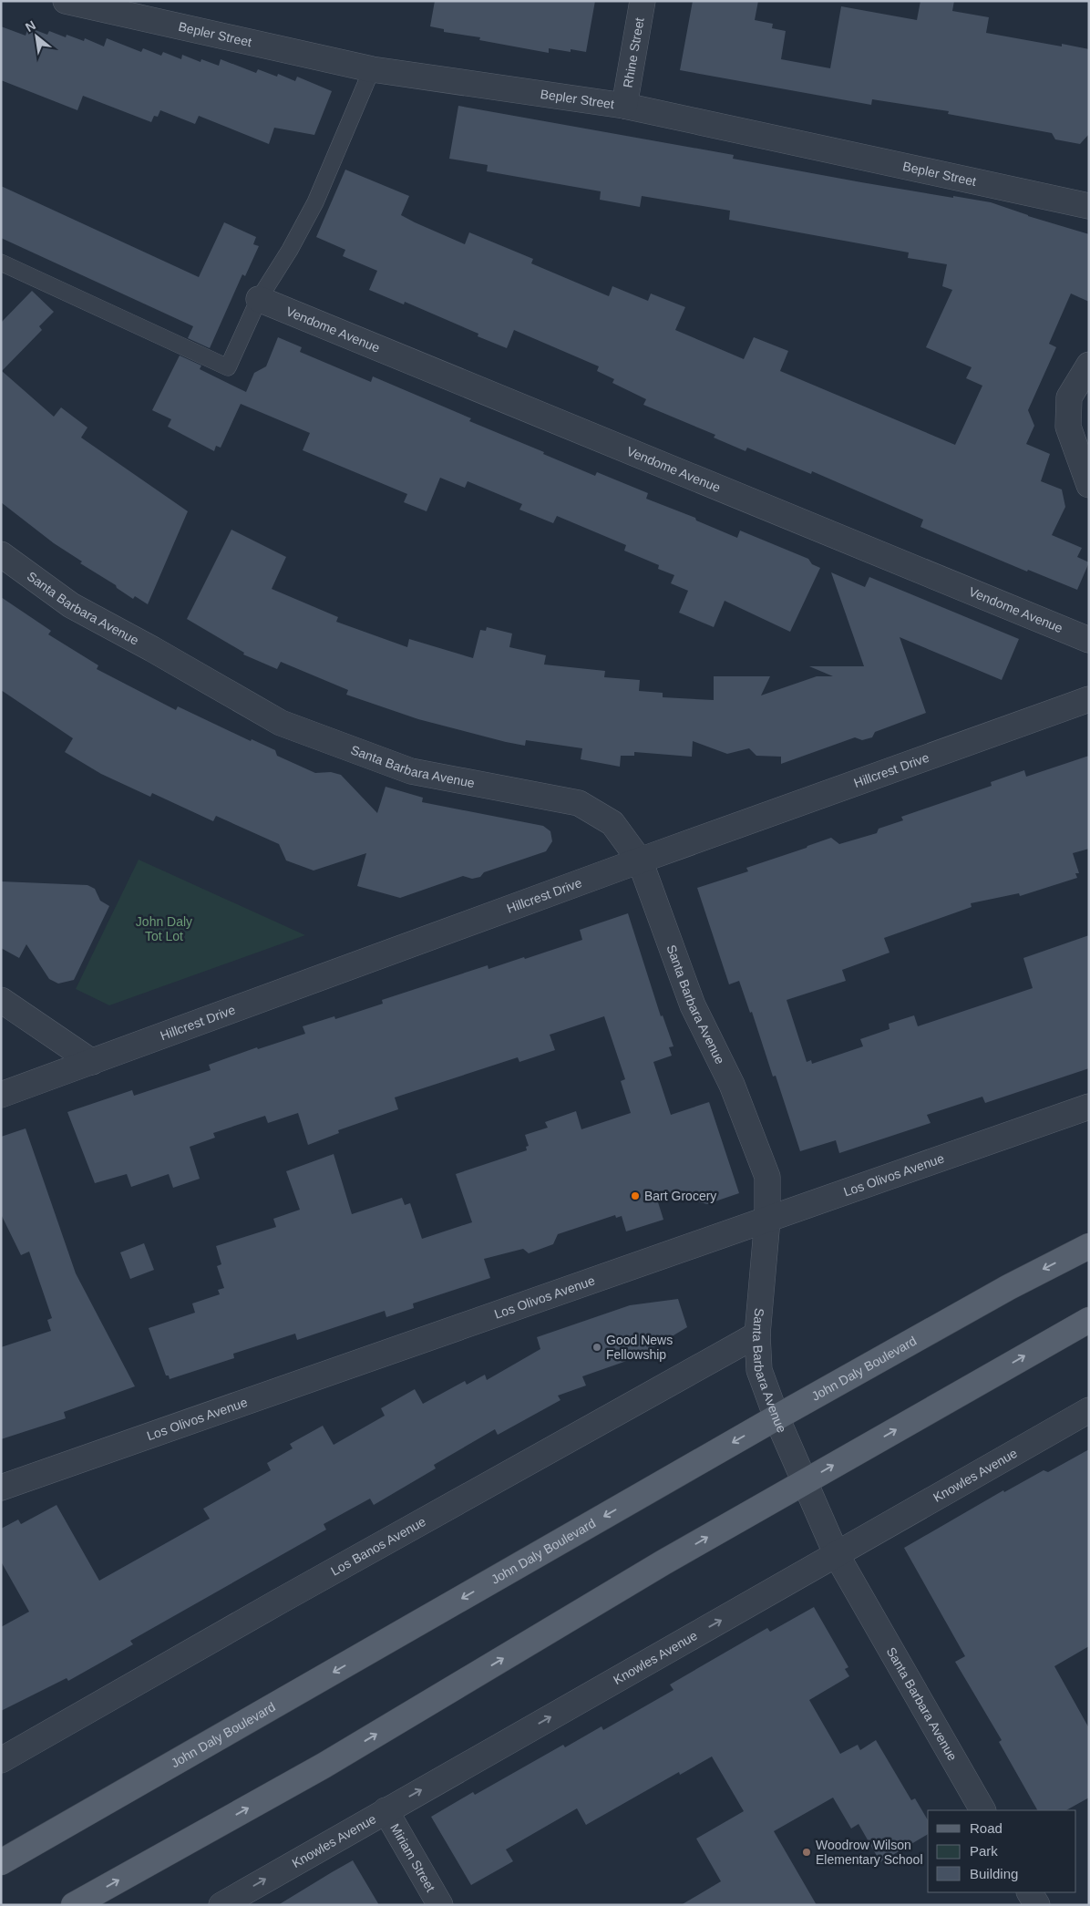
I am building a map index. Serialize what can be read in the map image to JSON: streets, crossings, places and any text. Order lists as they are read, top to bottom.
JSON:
{
  "streets": {
    "main road": ["John Daly Boulevard"],
    "street": [
      "Bepler Street",
      "Rhine Street",
      "Vendome Avenue",
      "Santa Barbara Avenue",
      "Hillcrest Drive",
      "Los Olivos Avenue",
      "Knowles Avenue",
      "Los Banos Avenue",
      "Miriam Street"
    ]
  },
  "crossings": [
    ["Bepler Street", "Rhine Street"],
    ["Santa Barbara Avenue", "Hillcrest Drive"],
    ["Santa Barbara Avenue", "Los Olivos Avenue"],
    ["Santa Barbara Avenue", "John Daly Boulevard"],
    ["Santa Barbara Avenue", "Knowles Avenue"],
    ["Santa Barbara Avenue", "Los Banos Avenue"],
    ["Knowles Avenue", "Miriam Street"]
  ],
  "one_way": ["Knowles Avenue"],
  "parks": ["John Daly Tot Lot"],
  "places": ["Bart Grocery", "Good News Fellowship", "Woodrow Wilson Elementary School"],
  "legend": ["Road", "Park", "Building"],
  "north": "top left"
}
